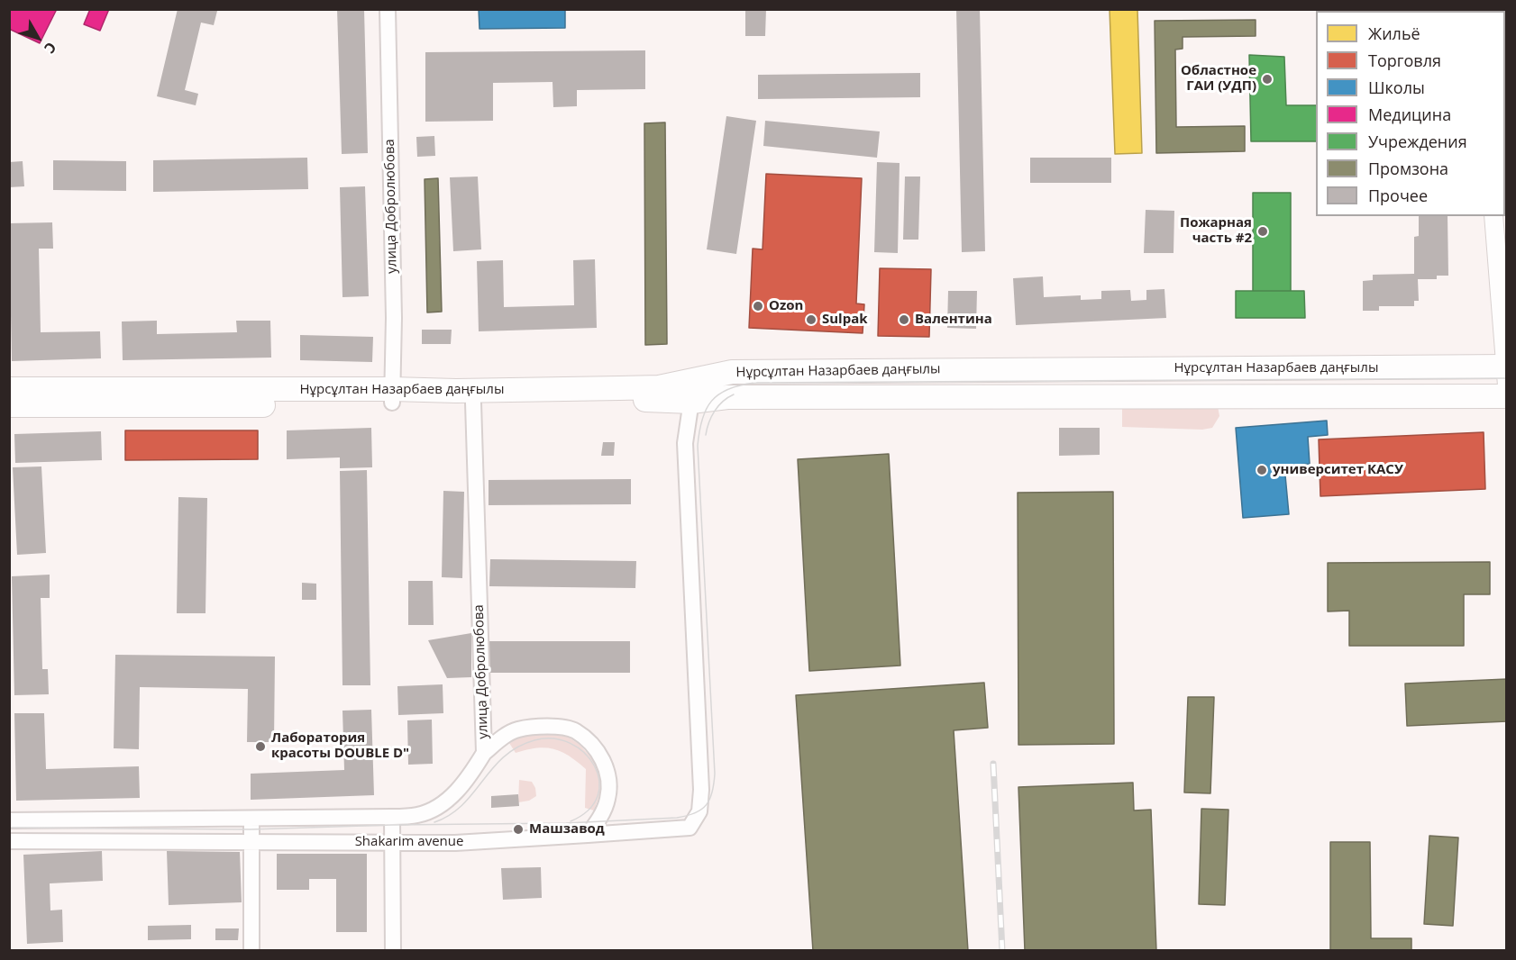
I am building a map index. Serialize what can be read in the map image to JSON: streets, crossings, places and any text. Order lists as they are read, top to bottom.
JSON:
{
  "streets": {
    "main road": ["Нұрсұлтан Назарбаев даңғылы"],
    "street": ["улица Добролюбова", "Shakarim avenue"]
  },
  "crossings": [
    ["улица Добролюбова", "Нұрсұлтан Назарбаев даңғылы"],
    ["улица Добролюбова", "Shakarim avenue"],
    ["Нұрсұлтан Назарбаев даңғылы", "Shakarim avenue"]
  ],
  "places": [
    "Областное ГАИ (УДП)",
    "Пожарная часть #2",
    "Ozon",
    "Sulpak",
    "Валентина",
    "университет КАСУ",
    "Лаборатория красоты DOUBLE D\"",
    "Машзавод"
  ],
  "legend": [
    "Жильё",
    "Торговля",
    "Школы",
    "Медицина",
    "Учреждения",
    "Промзона",
    "Прочее"
  ],
  "north": "bottom right"
}
